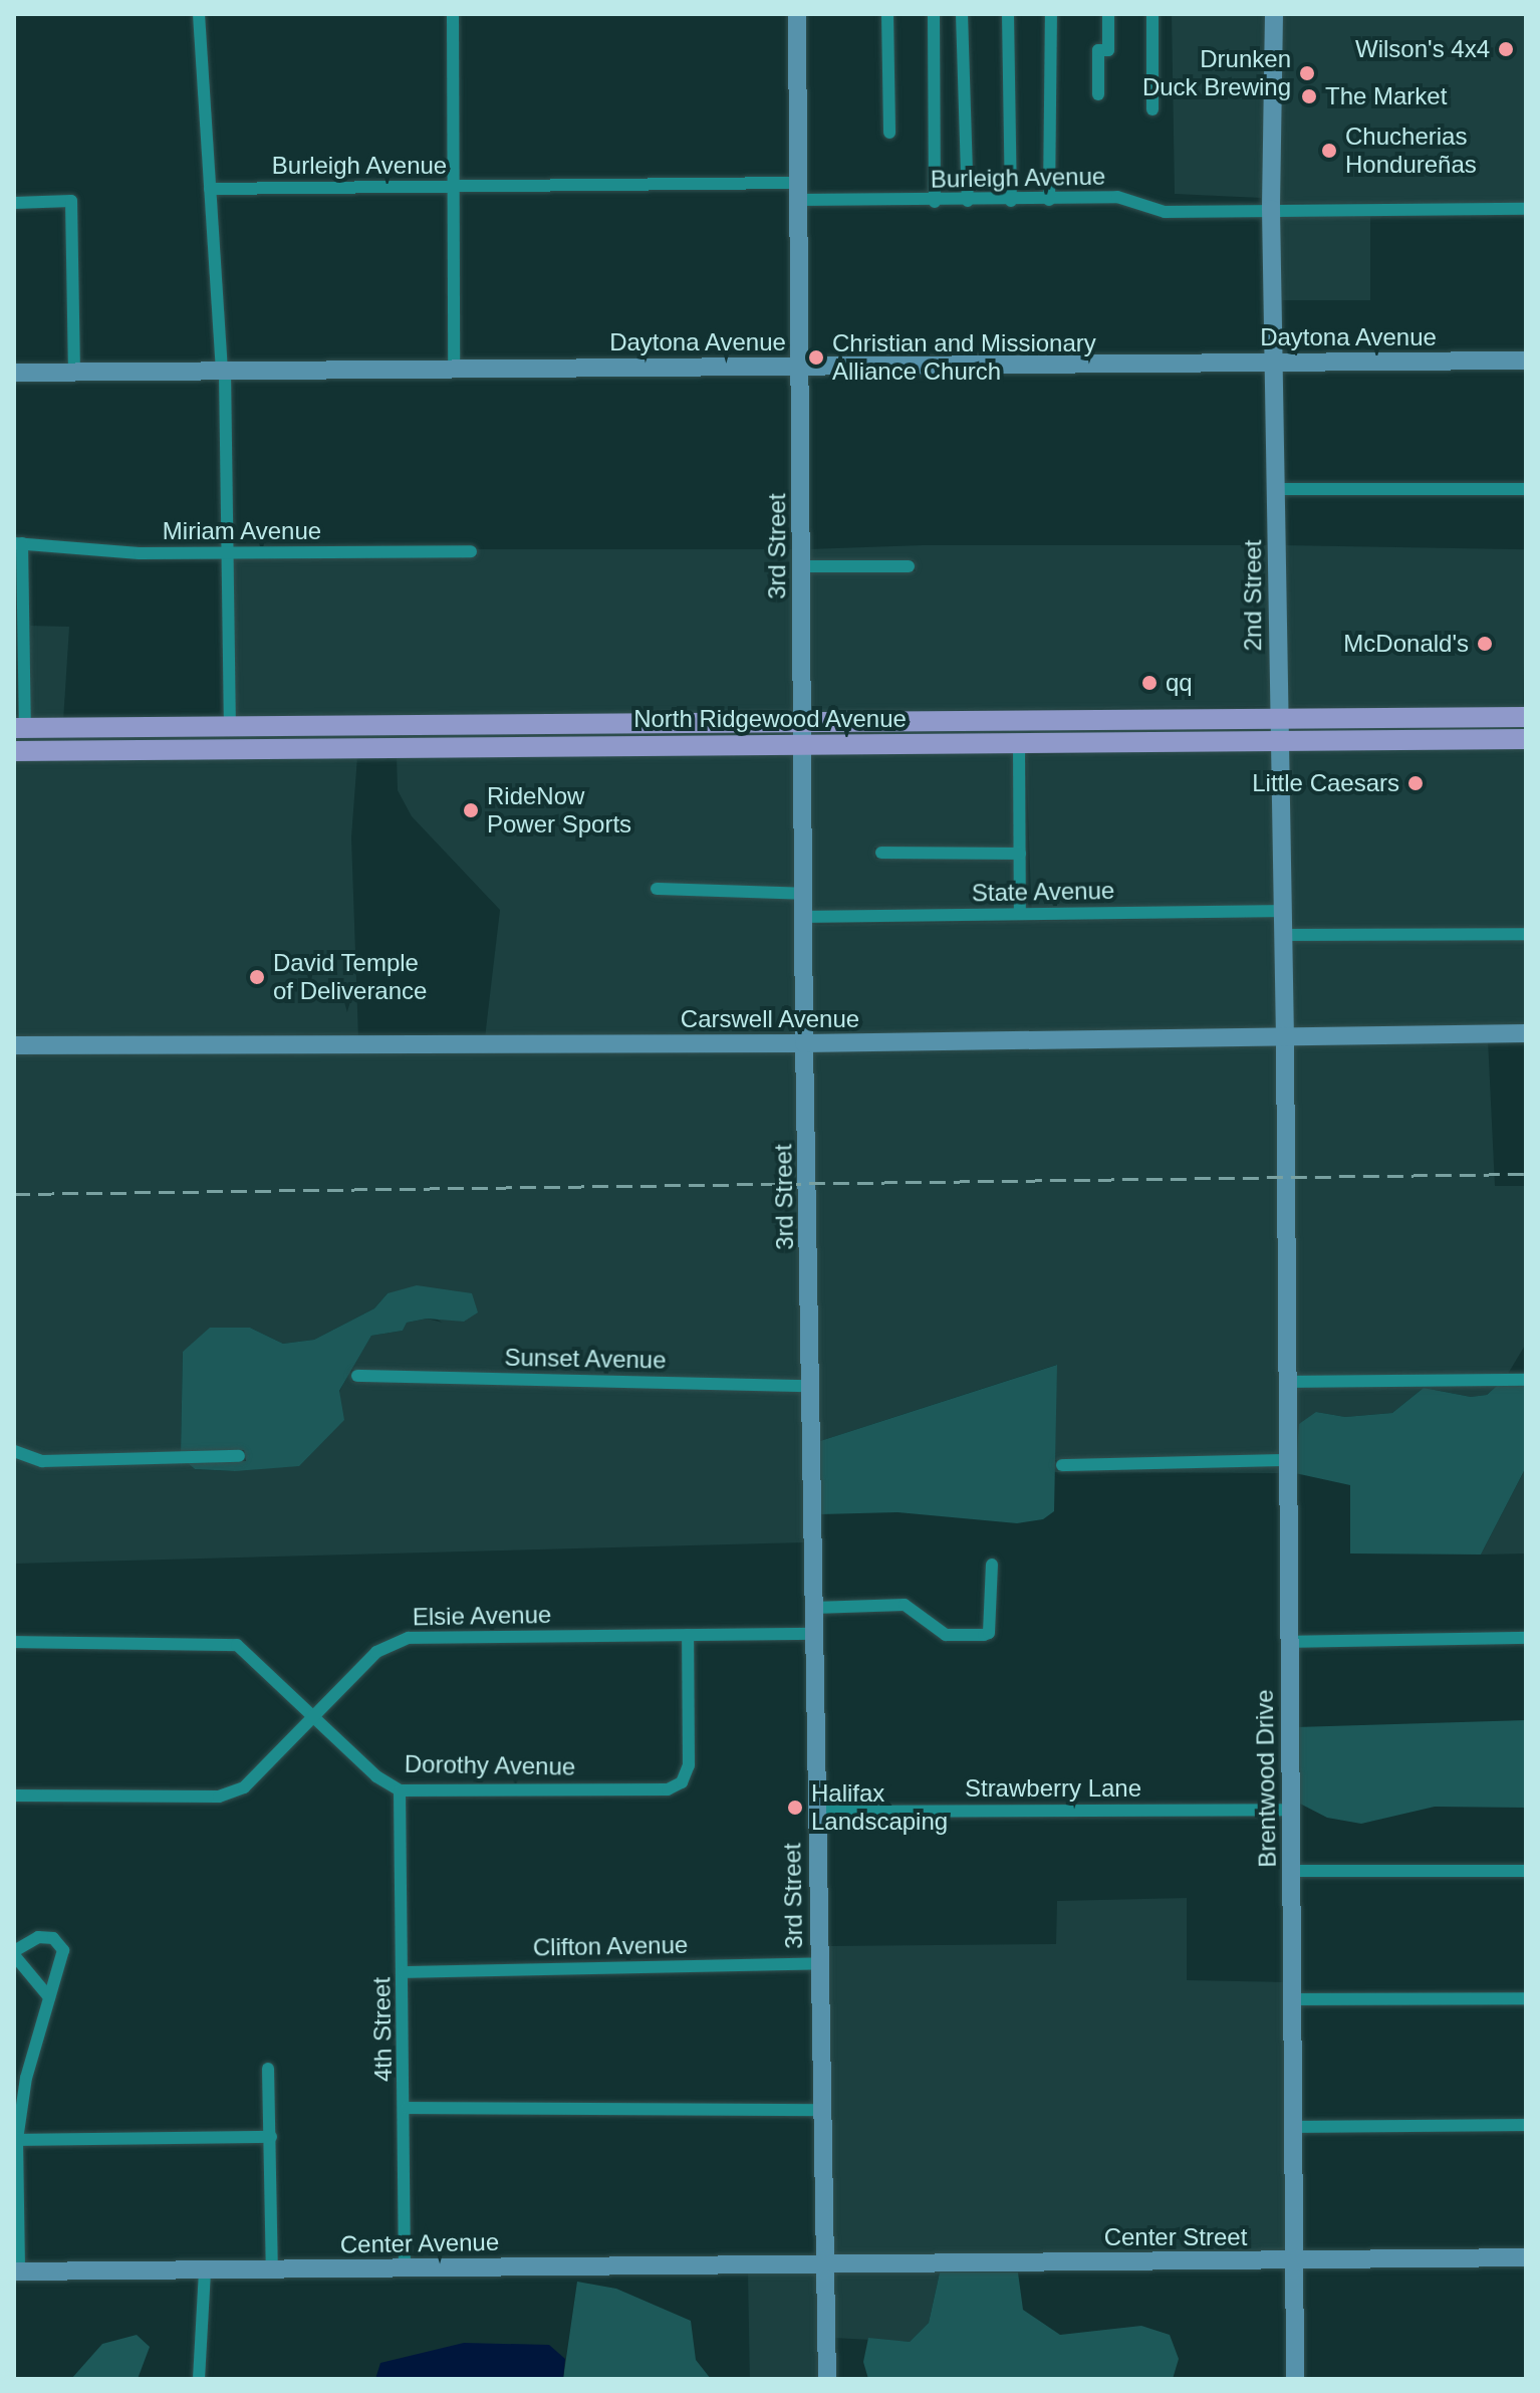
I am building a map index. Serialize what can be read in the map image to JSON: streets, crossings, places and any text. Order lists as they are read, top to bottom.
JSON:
{
  "streets": {
    "main road": ["North Ridgewood Avenue"],
    "street": [
      "Burleigh Avenue",
      "Daytona Avenue",
      "Miriam Avenue",
      "3rd Street",
      "2nd Street",
      "State Avenue",
      "Carswell Avenue",
      "Sunset Avenue",
      "Elsie Avenue",
      "Dorothy Avenue",
      "Brentwood Drive",
      "Strawberry Lane",
      "Clifton Avenue",
      "4th Street",
      "Center Street",
      "Center Avenue"
    ]
  },
  "crossings": [
    ["Burleigh Avenue", "3rd Street"],
    ["Burleigh Avenue", "2nd Street"],
    ["Daytona Avenue", "3rd Street"],
    ["Daytona Avenue", "2nd Street"],
    ["3rd Street", "North Ridgewood Avenue"],
    ["3rd Street", "State Avenue"],
    ["3rd Street", "Carswell Avenue"],
    ["3rd Street", "Sunset Avenue"],
    ["3rd Street", "Elsie Avenue"],
    ["3rd Street", "Strawberry Lane"],
    ["3rd Street", "Clifton Avenue"],
    ["3rd Street", "Center Street"],
    ["3rd Street", "Center Avenue"],
    ["2nd Street", "North Ridgewood Avenue"],
    ["2nd Street", "State Avenue"],
    ["2nd Street", "Carswell Avenue"],
    ["2nd Street", "Brentwood Drive"],
    ["Elsie Avenue", "Dorothy Avenue"],
    ["Dorothy Avenue", "4th Street"],
    ["Brentwood Drive", "Strawberry Lane"],
    ["Brentwood Drive", "Center Street"],
    ["Clifton Avenue", "4th Street"],
    ["4th Street", "Center Avenue"],
    ["Center Street", "Center Avenue"]
  ],
  "places": [
    "Wilson's 4x4",
    "Drunken Duck Brewing",
    "The Market",
    "Chucherias Hondureñas",
    "Christian and Missionary Alliance Church",
    "McDonald's",
    "qq",
    "Little Caesars",
    "RideNow Power Sports",
    "David Temple of Deliverance",
    "Halifax Landscaping"
  ]
}
